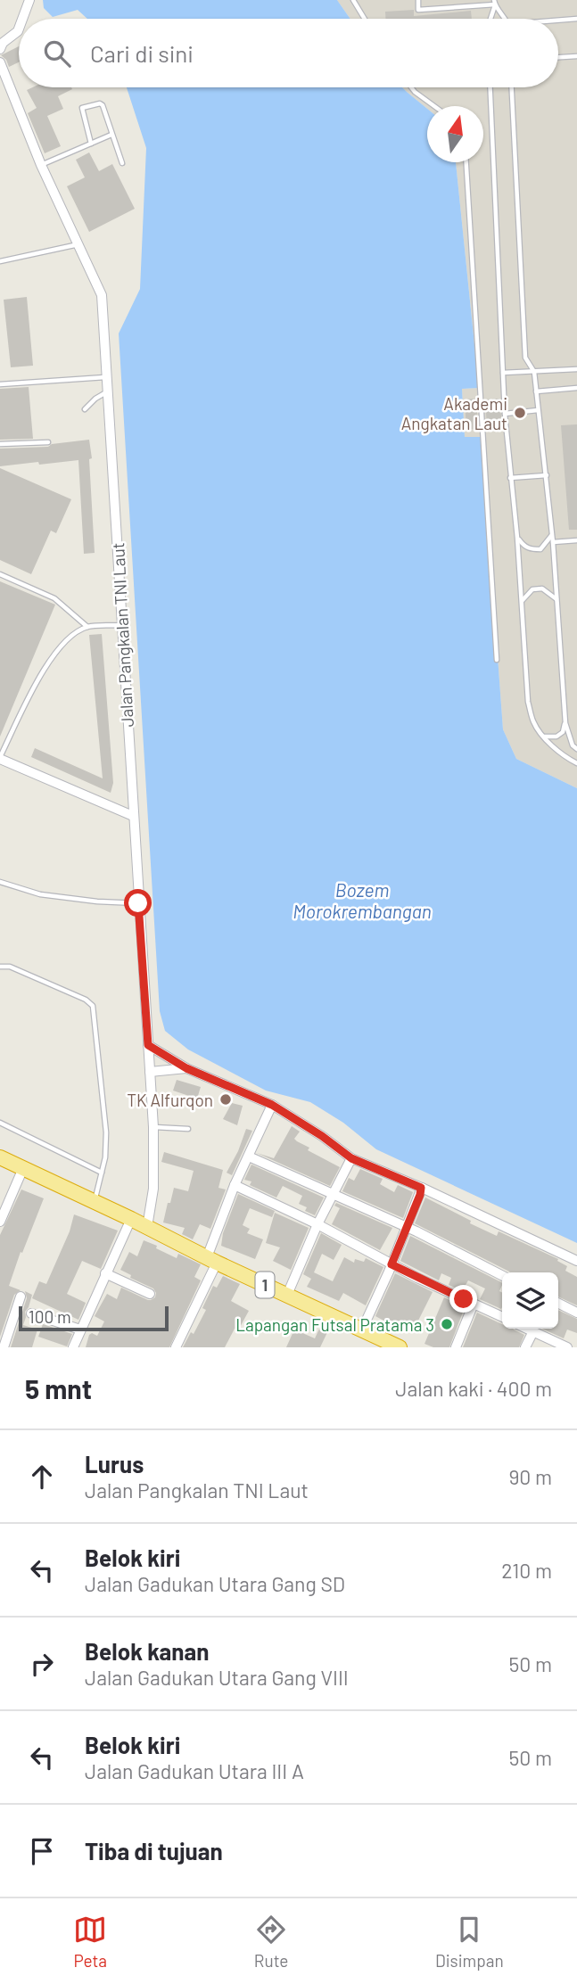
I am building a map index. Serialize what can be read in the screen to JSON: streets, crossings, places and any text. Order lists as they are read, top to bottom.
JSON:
{
  "streets": {
    "highway": ["1"],
    "street": ["Jalan Pangkalan TNI Laut"]
  },
  "crossings": [
    ["Jalan Pangkalan TNI Laut", "1"]
  ],
  "water": ["Bozem Morokrembangan"],
  "places": ["Akademi Angkatan Laut", "TK Alfurqon", "Lapangan Futsal Pratama 3"],
  "scale_bar": "100 m",
  "north": "top",
  "page": {
    "search": "Cari di sini",
    "scale": "100 m",
    "heading": ["5 mnt", "Jalan kaki · 400 m"],
    "list": [
      ["Lurus", "Jalan Pangkalan TNI Laut", "90 m"],
      ["Belok kiri", "Jalan Gadukan Utara Gang SD", "210 m"],
      ["Belok kanan", "Jalan Gadukan Utara Gang VIII", "50 m"],
      ["Belok kiri", "Jalan Gadukan Utara III A", "50 m"],
      "Tiba di tujuan"
    ],
    "nav": ["Peta", "Rute", "Disimpan"]
  }
}
